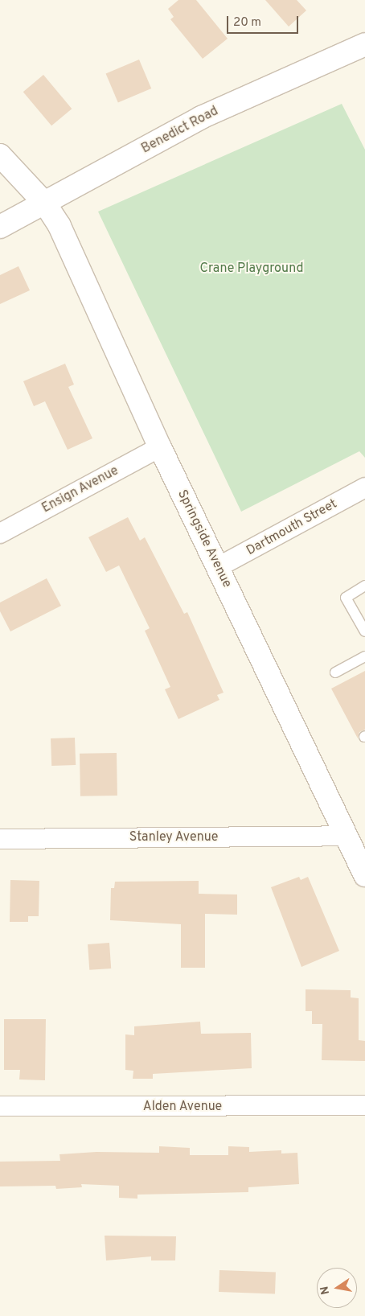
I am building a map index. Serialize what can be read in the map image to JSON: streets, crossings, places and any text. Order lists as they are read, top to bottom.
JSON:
{
  "streets": {
    "street": [
      "Benedict Road",
      "Ensign Avenue",
      "Dartmouth Street",
      "Springside Avenue",
      "Stanley Avenue",
      "Alden Avenue"
    ]
  },
  "crossings": [
    ["Benedict Road", "Springside Avenue"],
    ["Ensign Avenue", "Springside Avenue"],
    ["Dartmouth Street", "Springside Avenue"],
    ["Springside Avenue", "Stanley Avenue"]
  ],
  "parks": ["Crane Playground"],
  "scale_bar": "20 m",
  "north": "left"
}
